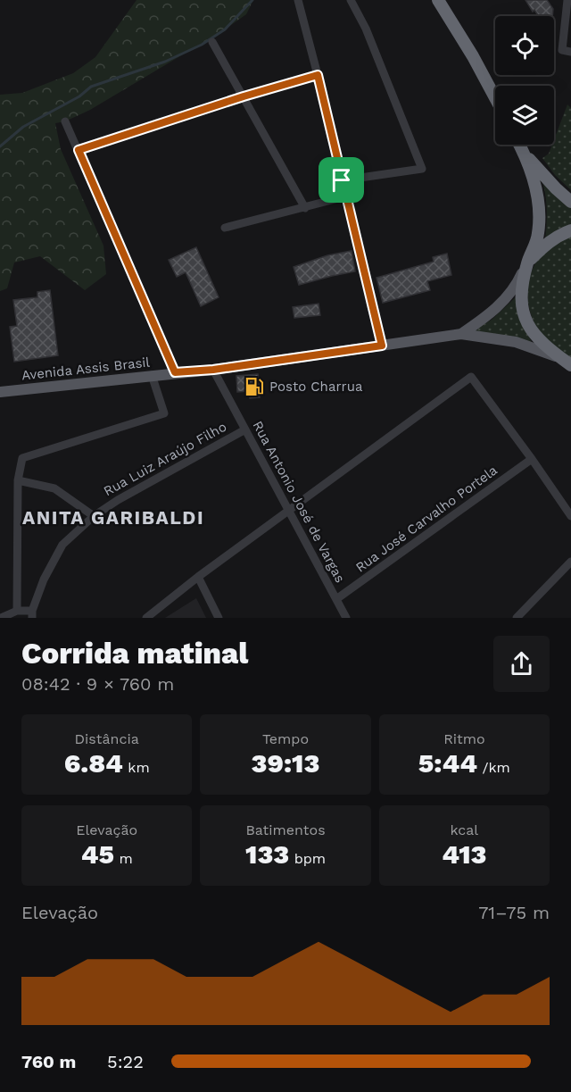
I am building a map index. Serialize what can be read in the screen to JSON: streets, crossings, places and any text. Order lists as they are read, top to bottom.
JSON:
{
  "streets": {
    "main road": ["Avenida Assis Brasil"],
    "street": ["Rua Luiz Araújo Filho", "Rua Antonio José de Vargas", "Rua José Carvalho Portela"]
  },
  "crossings": [
    ["Avenida Assis Brasil", "Rua Antonio José de Vargas"],
    ["Rua Luiz Araújo Filho", "Rua Antonio José de Vargas"],
    ["Rua Antonio José de Vargas", "Rua José Carvalho Portela"]
  ],
  "districts": ["ANITA GARIBALDI"],
  "places": {
    "fuel station": ["Posto Charrua"]
  },
  "page": {
    "heading": ["Corrida matinal", "08:42 · 9 × 760 m"],
    "stats": [
      ["Distância", "6.84 km"],
      ["Tempo", "39:13"],
      ["Ritmo", "5:44 /km"],
      ["Elevação", "45 m"],
      ["Batimentos", "133 bpm"],
      ["kcal", "413"]
    ],
    "chart": ["Elevação", "71–75 m"],
    "list": [
      {
        "name": "760 m",
        "note": "5:22"
      }
    ]
  }
}
